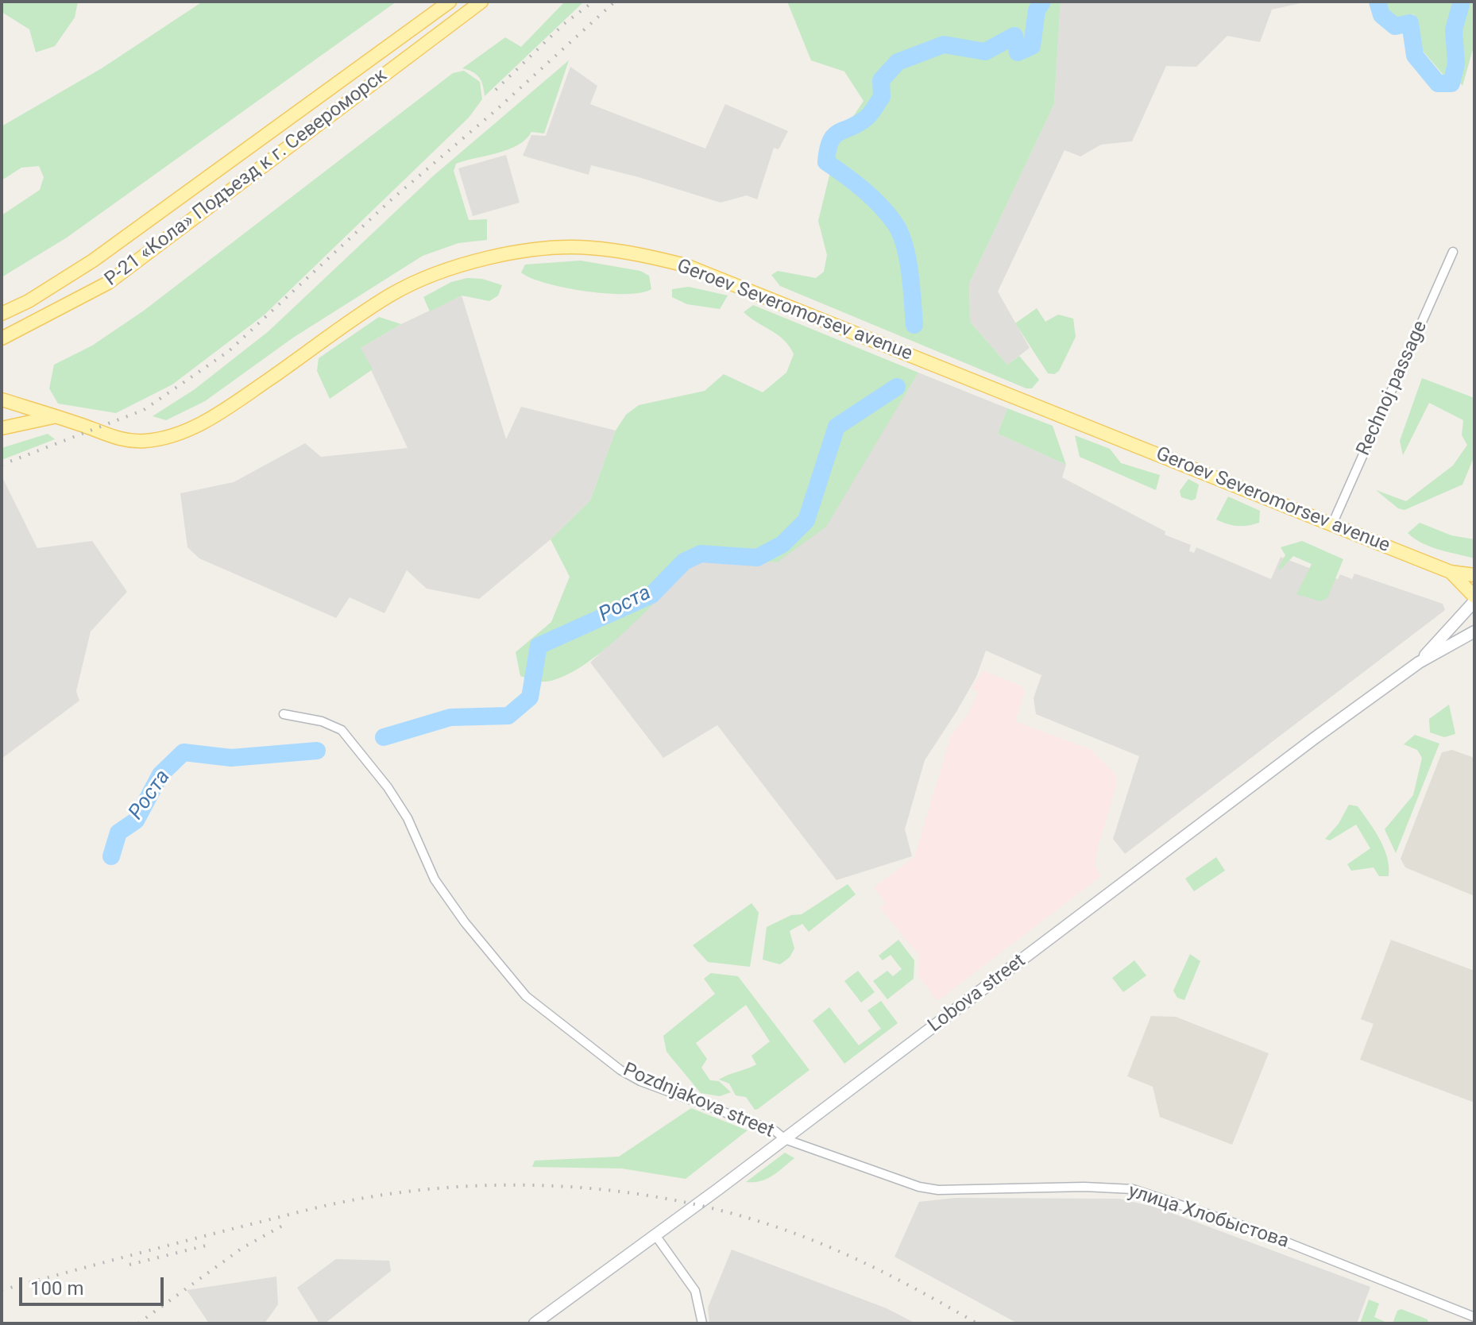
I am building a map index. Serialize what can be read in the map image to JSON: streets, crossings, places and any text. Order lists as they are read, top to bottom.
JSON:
{
  "streets": {
    "main road": ["Р-21 «Кола» Подъезд к г. Североморск", "Geroev Severomorsev avenue"],
    "street": [
      "Rechnoj passage",
      "Lobova street",
      "Pozdnjakova street",
      "улица Хлобыстова"
    ]
  },
  "crossings": [
    ["Geroev Severomorsev avenue", "Rechnoj passage"],
    ["Lobova street", "Pozdnjakova street"],
    ["Lobova street", "улица Хлобыстова"],
    ["Pozdnjakova street", "улица Хлобыстова"]
  ],
  "water": ["Роста"],
  "scale_bar": "100 m"
}
